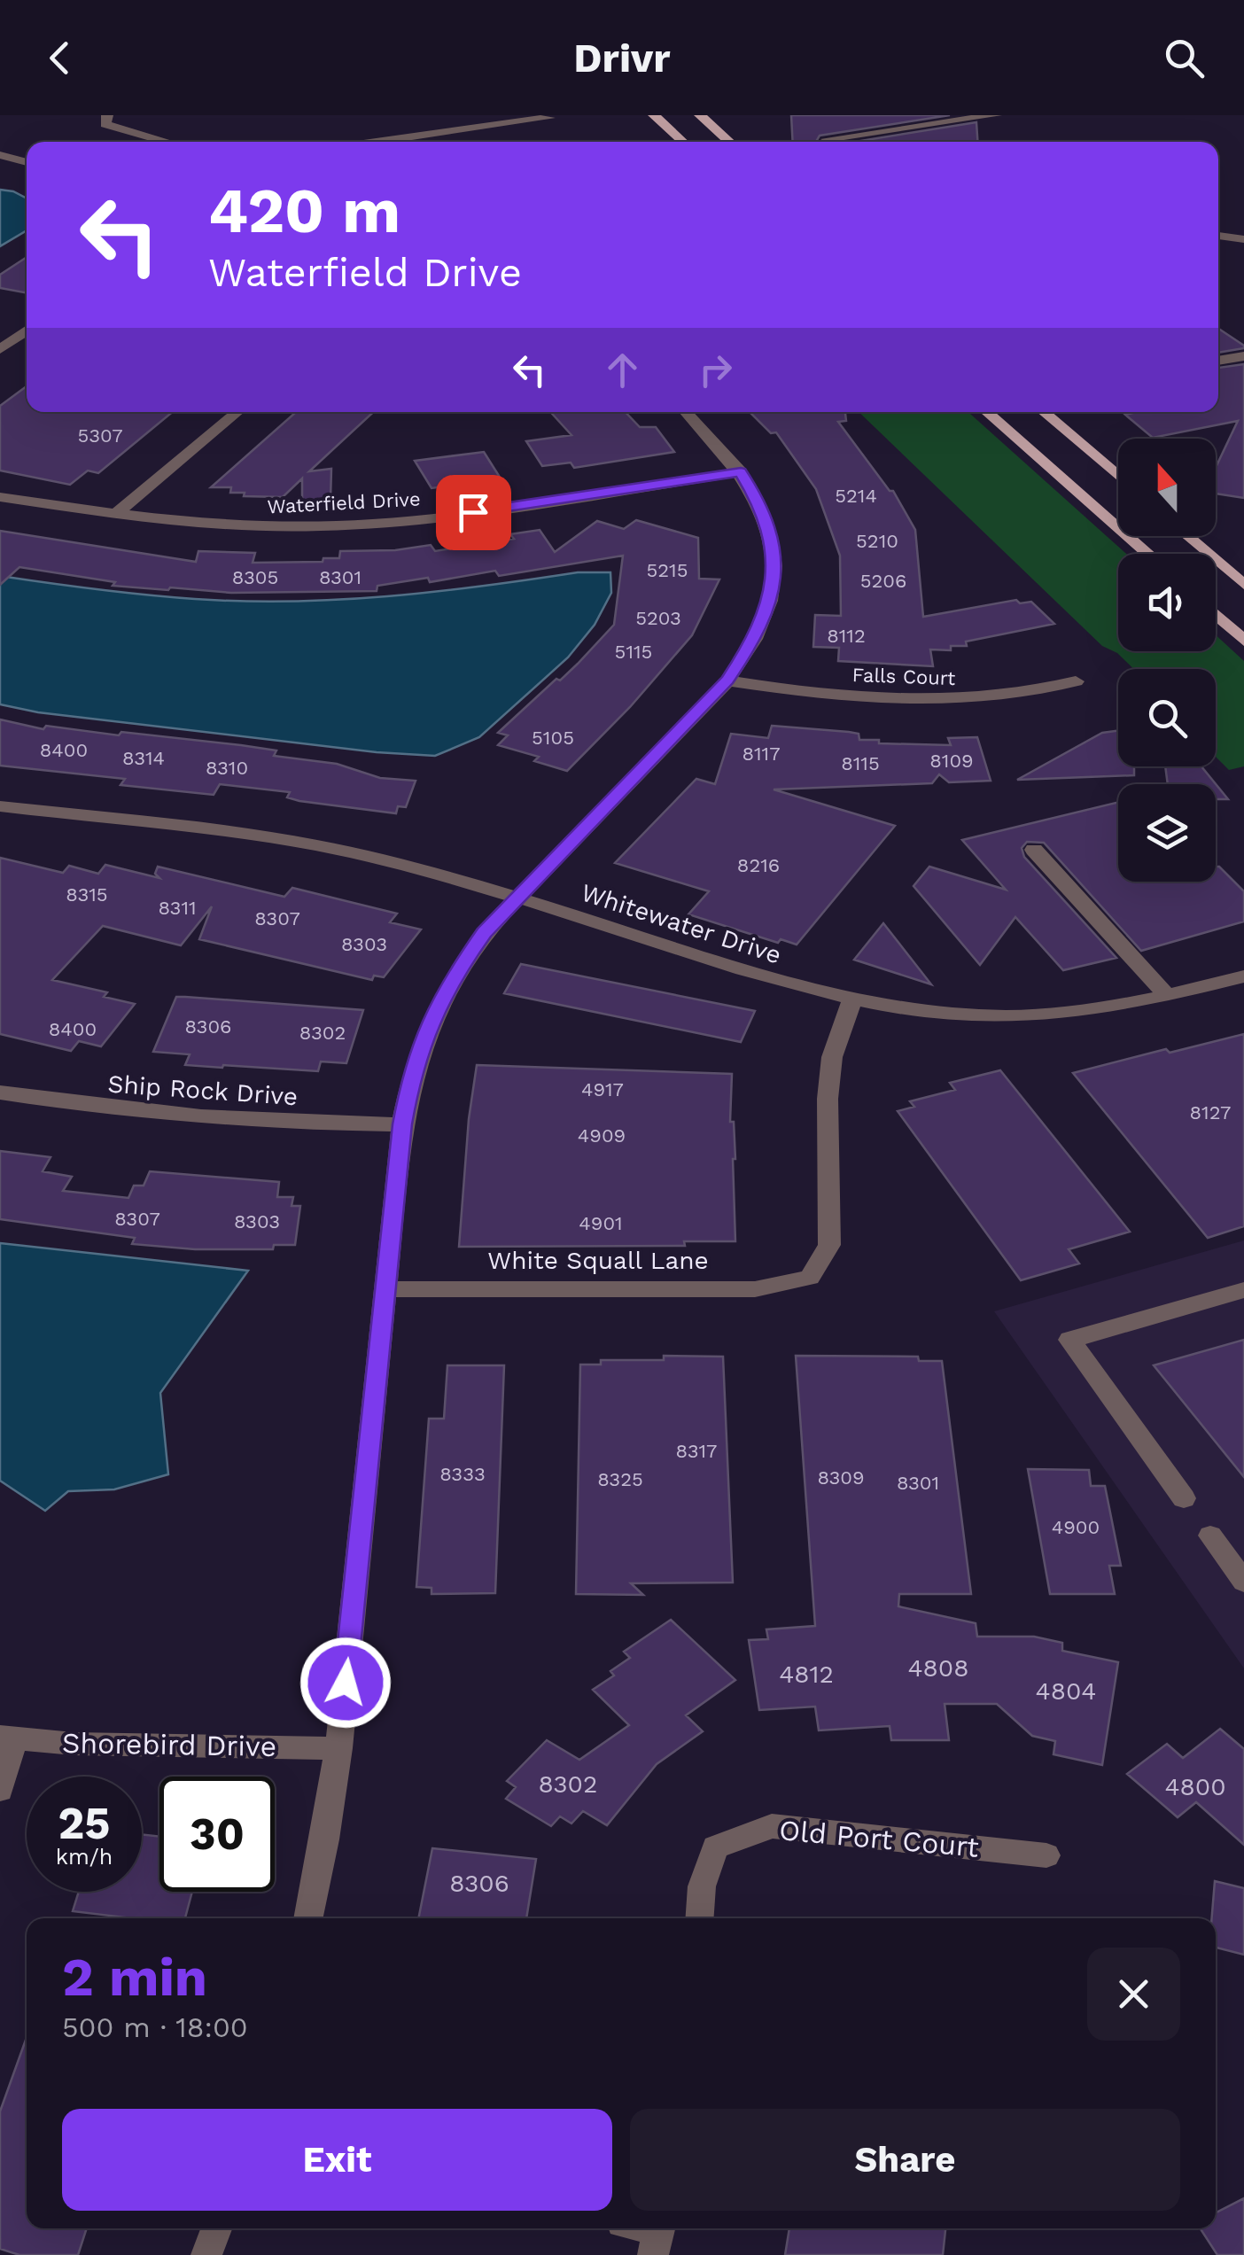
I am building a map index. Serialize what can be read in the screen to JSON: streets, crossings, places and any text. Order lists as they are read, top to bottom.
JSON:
{
  "streets": {
    "street": [
      "Waterfield Drive",
      "Falls Court",
      "Whitewater Drive",
      "Ship Rock Drive",
      "White Squall Lane",
      "Shorebird Drive",
      "Old Port Court"
    ]
  },
  "crossings": [
    ["Whitewater Drive", "White Squall Lane"]
  ],
  "house_numbers": [
    "5307",
    "5214",
    "5210",
    "5215",
    "8305",
    "8301",
    "5206",
    "5203",
    "8112",
    "5115",
    "5105",
    "8400",
    "8117",
    "8314",
    "8109",
    "8115",
    "8310",
    "8216",
    "8315",
    "8311",
    "8307",
    "8303",
    "8306",
    "8400",
    "8302",
    "4917",
    "8127",
    "4909",
    "8307",
    "8303",
    "4901",
    "8317",
    "8333",
    "8309",
    "8325",
    "8301",
    "4900",
    "4808",
    "4812",
    "4804",
    "8302",
    "4800",
    "8306"
  ],
  "north": "top",
  "page": {
    "header": "Drivr",
    "turn": ["420 m", "Waterfield Drive"],
    "speed": "25 km/h",
    "limit": "30",
    "heading": ["2 min", "500 m · 18:00"],
    "buttons": ["Exit", "Share"]
  }
}
